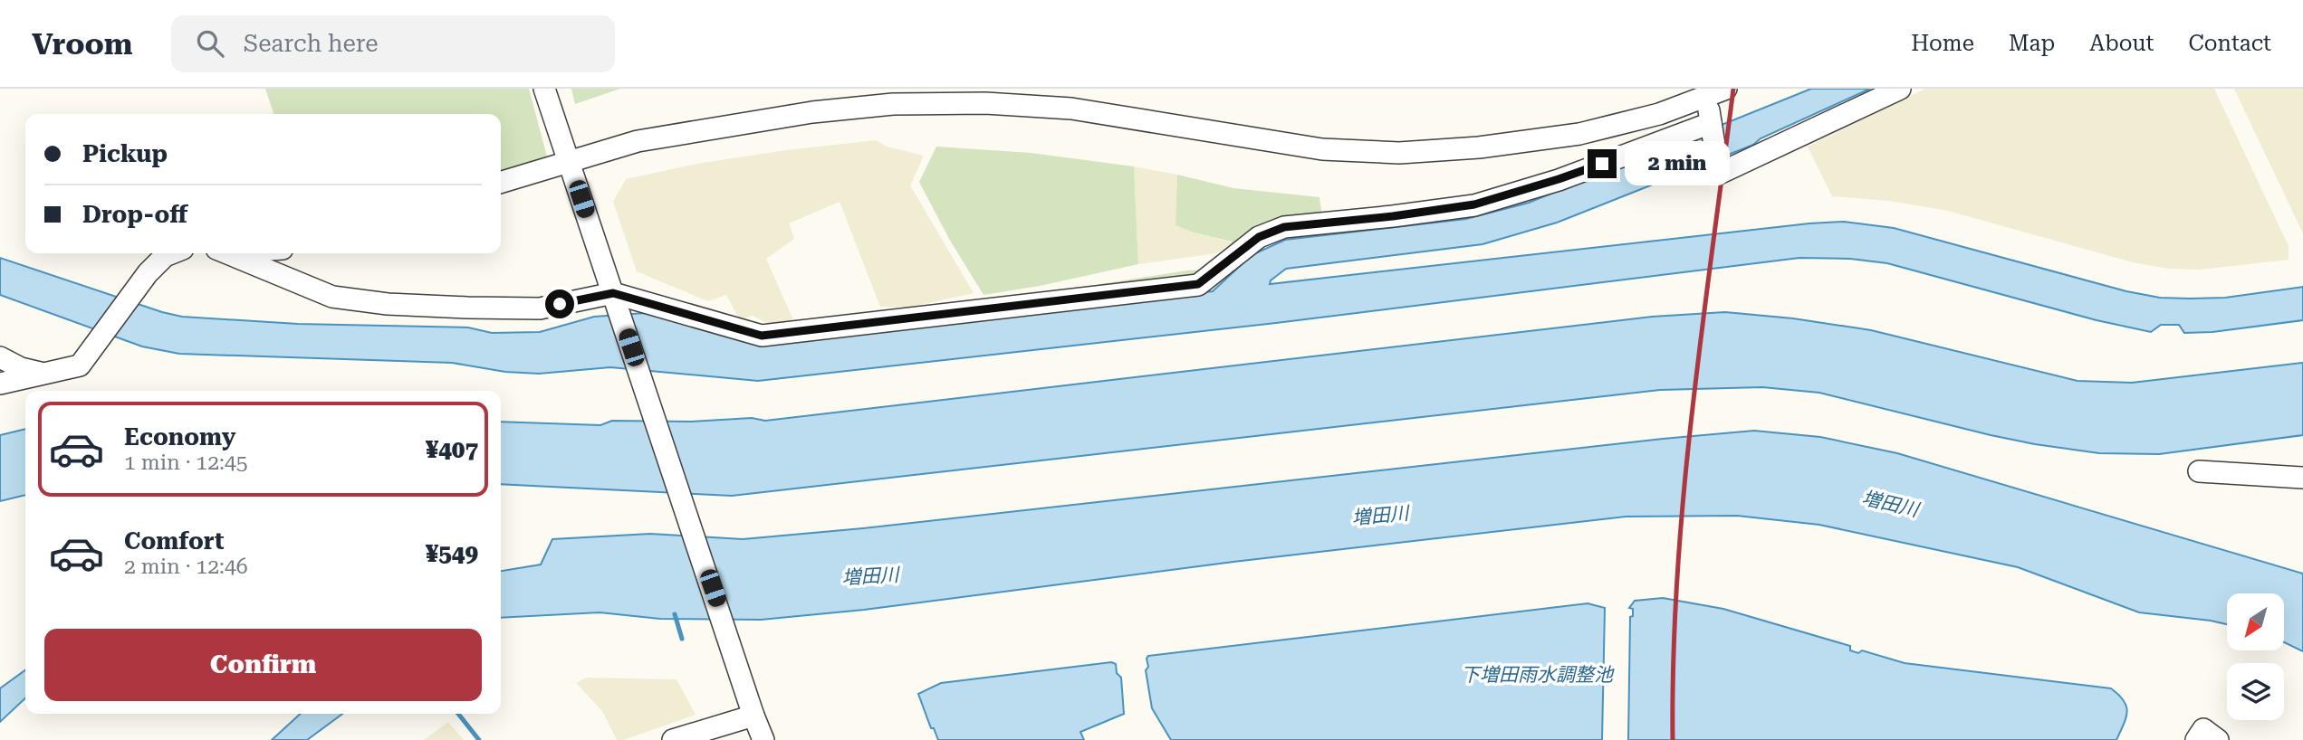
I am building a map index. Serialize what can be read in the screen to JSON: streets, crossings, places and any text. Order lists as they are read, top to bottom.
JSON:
{
  "water": ["増田川", "下増田雨水調整池"],
  "north": "bottom left",
  "page": {
    "header": "Vroom",
    "search": "Search here",
    "nav": [
      "Home",
      "Map",
      "About",
      "Contact"
    ],
    "banner": ["Pickup", "Drop-off"],
    "bubble": "2 min",
    "list": [
      {
        "name": "Economy",
        "note": "1 min · 12:45",
        "value": "¥407"
      },
      {
        "name": "Comfort",
        "note": "2 min · 12:46",
        "value": "¥549"
      }
    ],
    "buttons": "Confirm"
  }
}
